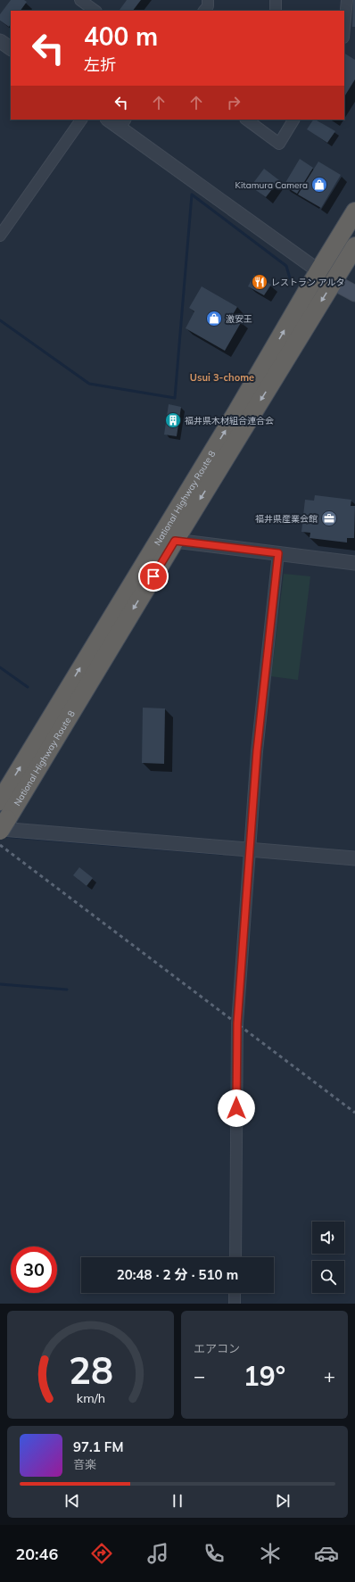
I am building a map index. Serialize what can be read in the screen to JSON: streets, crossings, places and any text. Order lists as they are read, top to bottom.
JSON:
{
  "streets": {
    "highway": ["National Highway Route 8"]
  },
  "districts": ["Usui 3-chome"],
  "places": {
    "shop": ["Kitamura Camera", "激安王"],
    "restaurant": ["レストラン アルタ"],
    "building": ["福井県木材組合連合会"],
    "office": ["福井県産業会館"]
  },
  "page": {
    "turn": ["400 m", "左折"],
    "limit": "30",
    "trip": "20:48 · 2 分 · 510 m",
    "tile": "エアコン",
    "heat": ["−", "19°", "+"],
    "song": ["97.1 FM", "音楽"],
    "tabs": "20:46",
    "gauge": ["28", "km/h"]
  }
}
